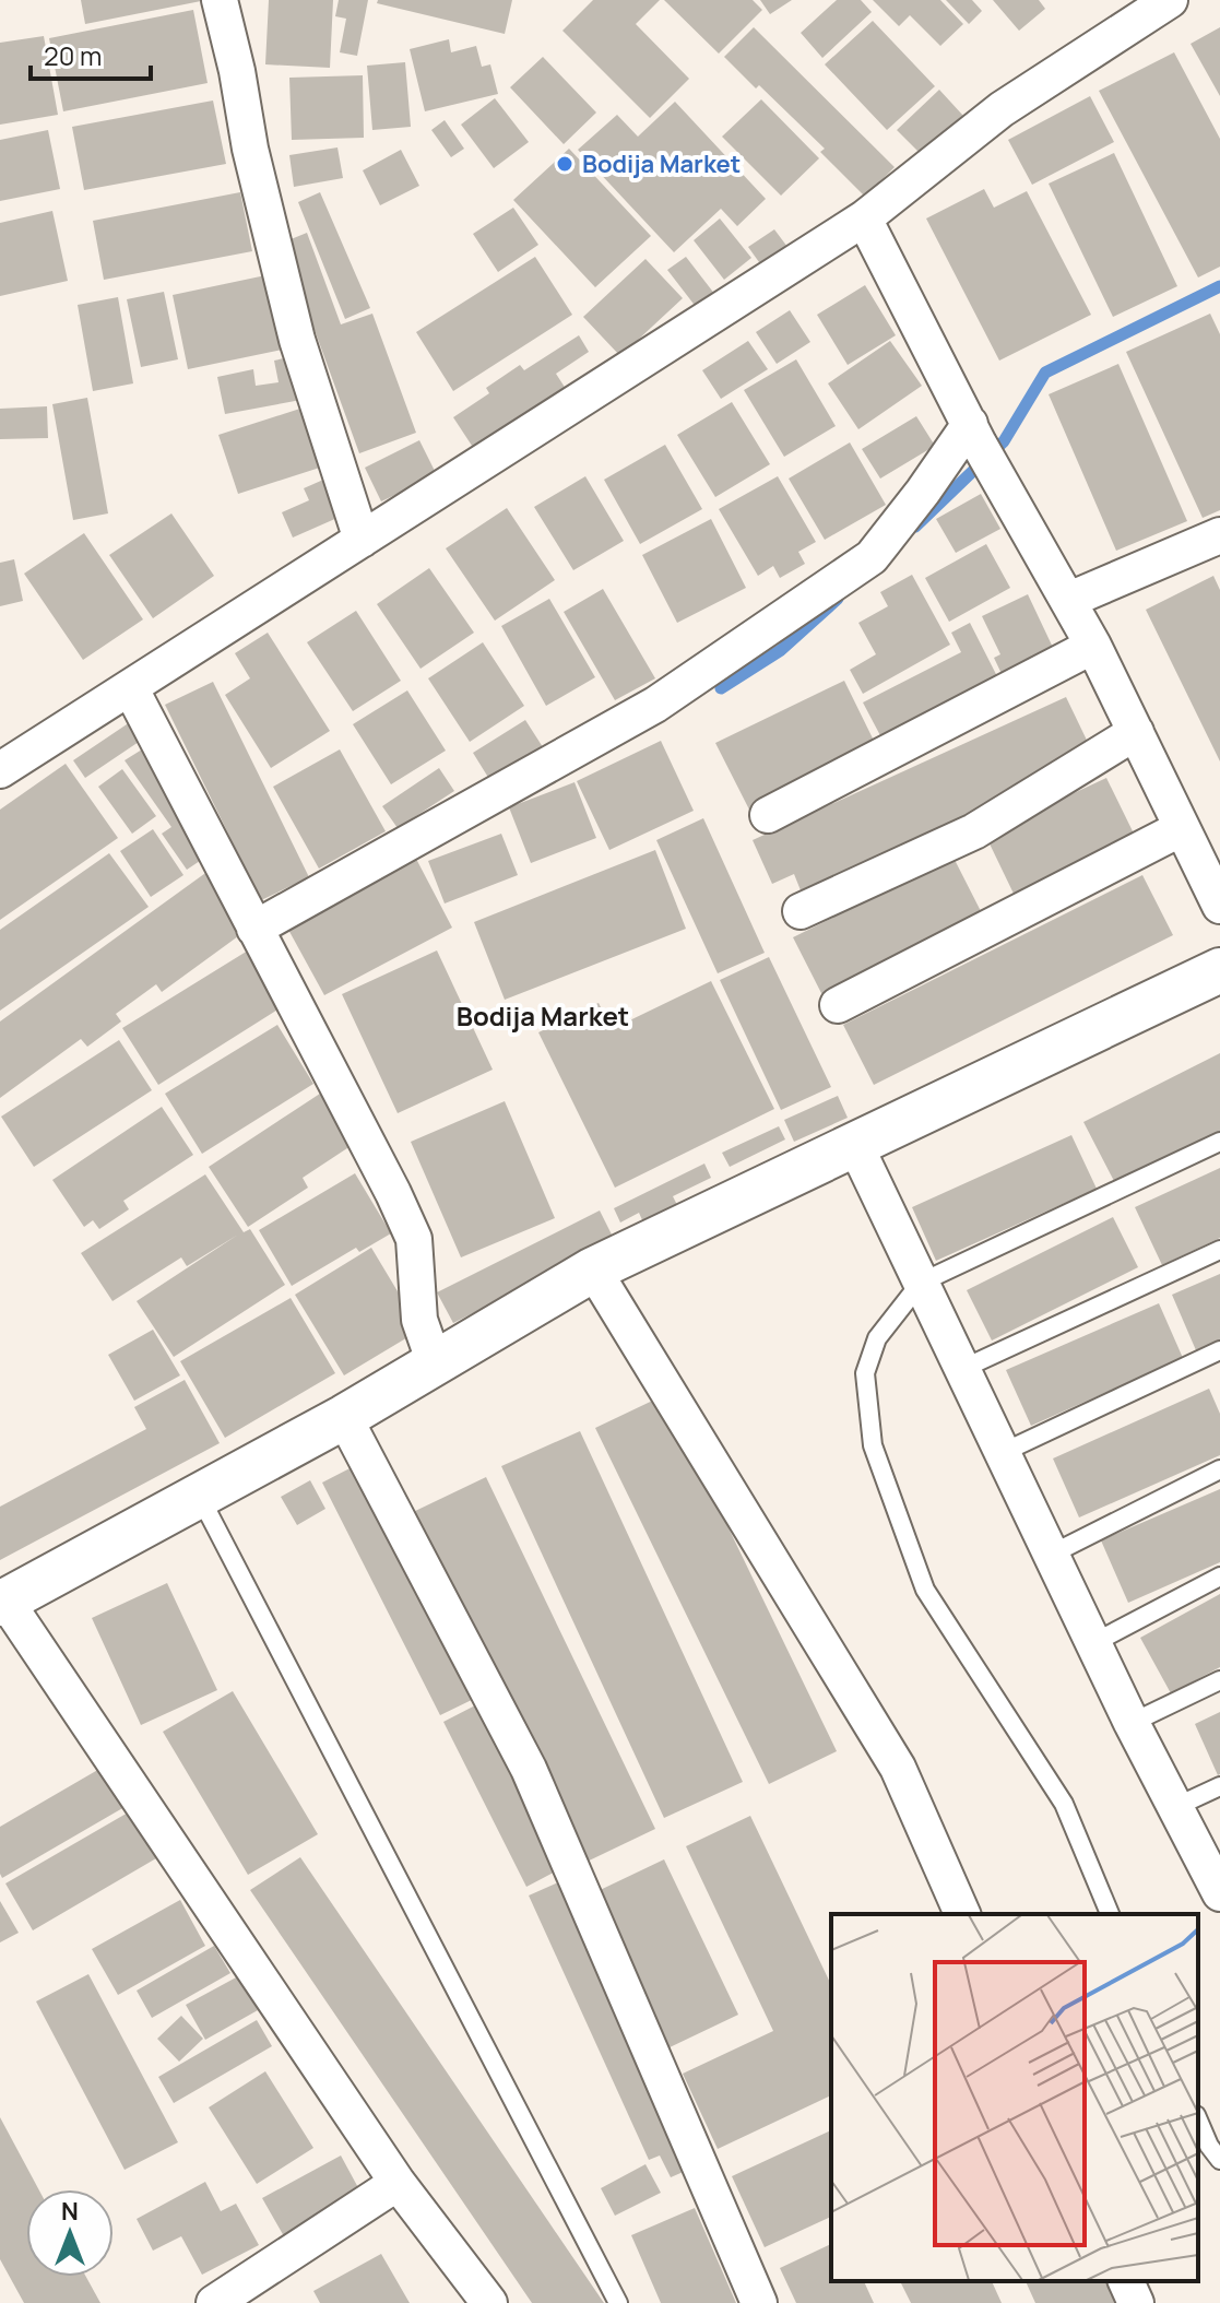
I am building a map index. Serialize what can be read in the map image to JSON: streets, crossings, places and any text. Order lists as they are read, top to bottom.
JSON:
{
  "districts": ["Bodija Market"],
  "places": ["Bodija Market"],
  "scale_bar": "20 m",
  "north": "top"
}
